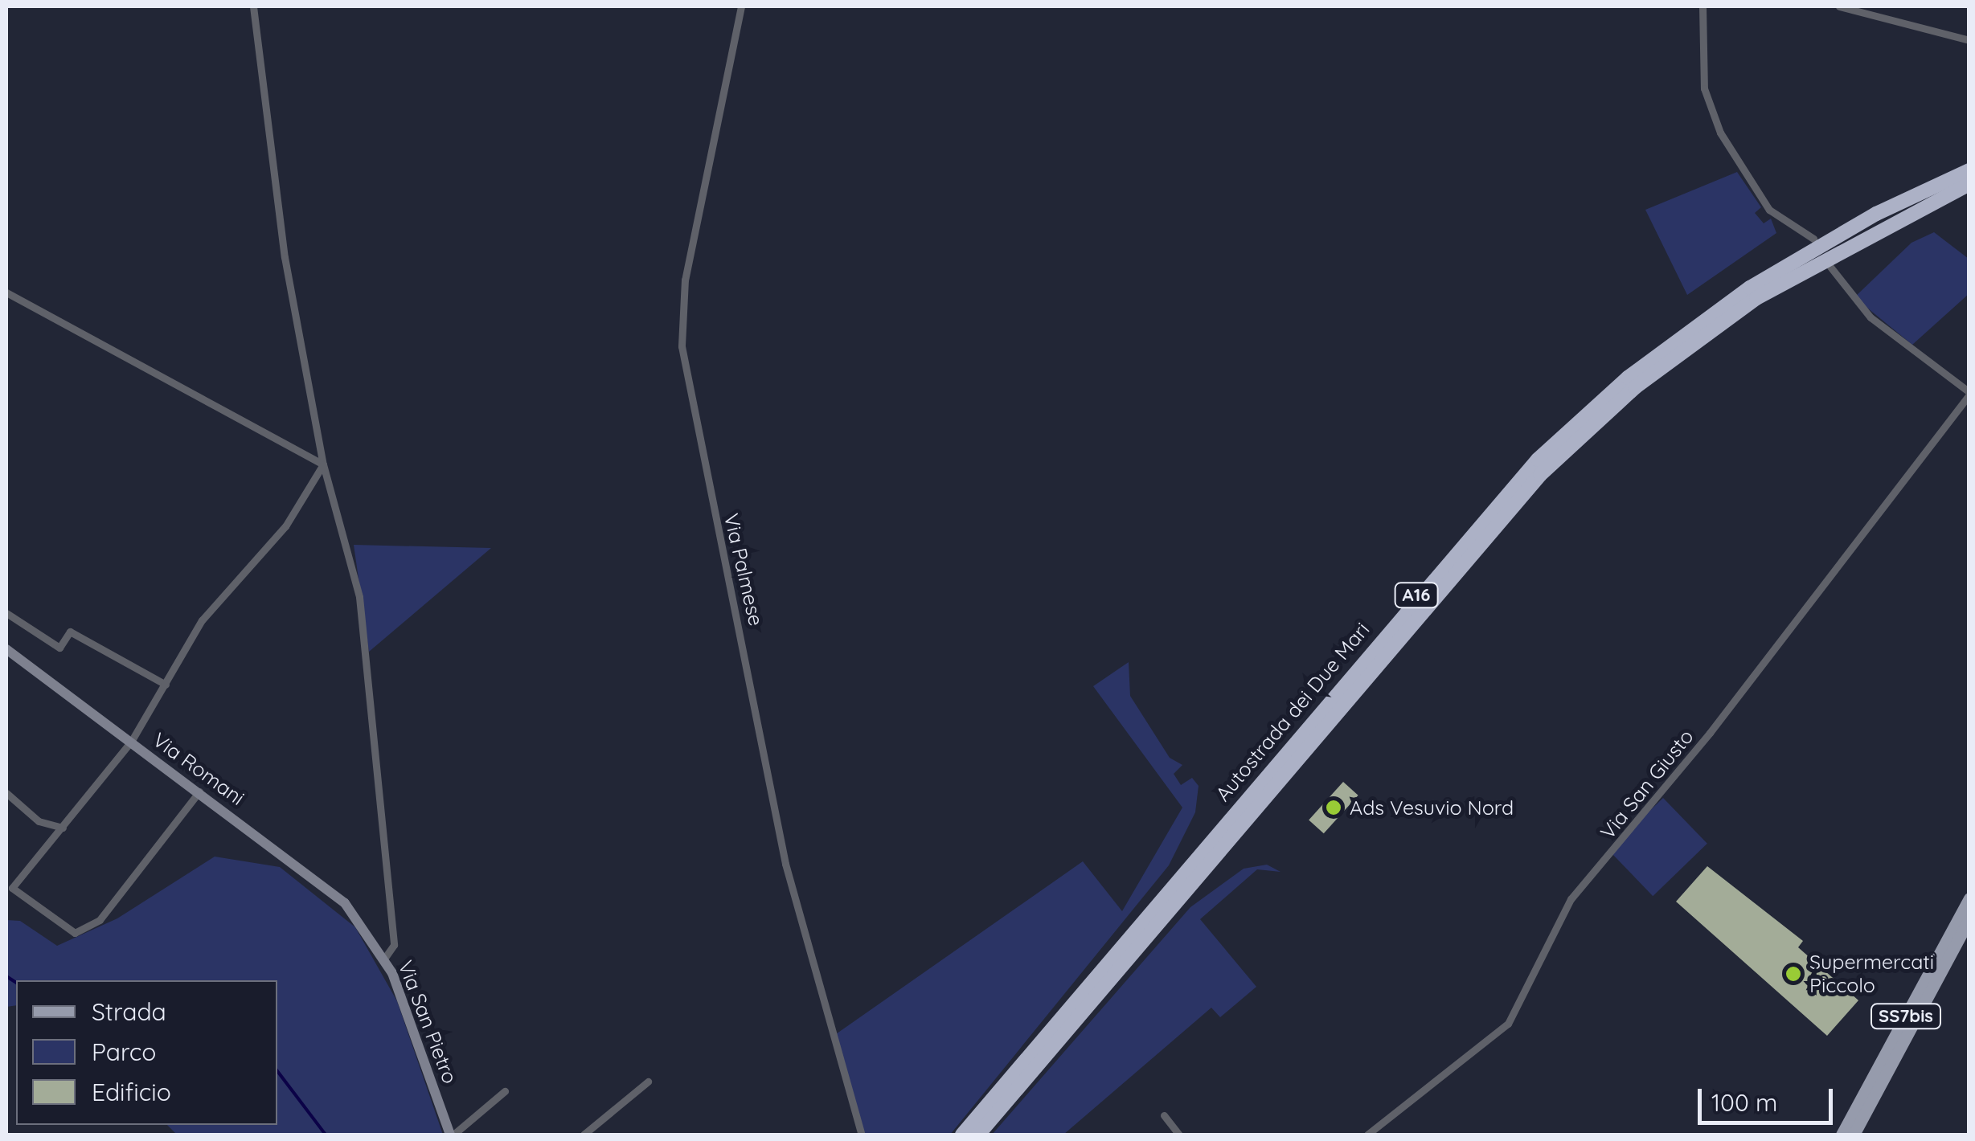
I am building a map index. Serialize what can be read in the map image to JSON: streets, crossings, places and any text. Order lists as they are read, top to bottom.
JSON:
{
  "streets": {
    "highway": ["A16", "Autostrada dei Due Mari"],
    "main road": ["SS7bis"],
    "street": [
      "Via Palmese",
      "Via Romani",
      "Via San Giusto",
      "Via San Pietro"
    ]
  },
  "crossings": [
    ["Via Romani", "Via San Pietro"]
  ],
  "places": ["Ads Vesuvio Nord", "Supermercati Piccolo"],
  "legend": ["Strada", "Parco", "Edificio"],
  "scale_bar": "100 m"
}
